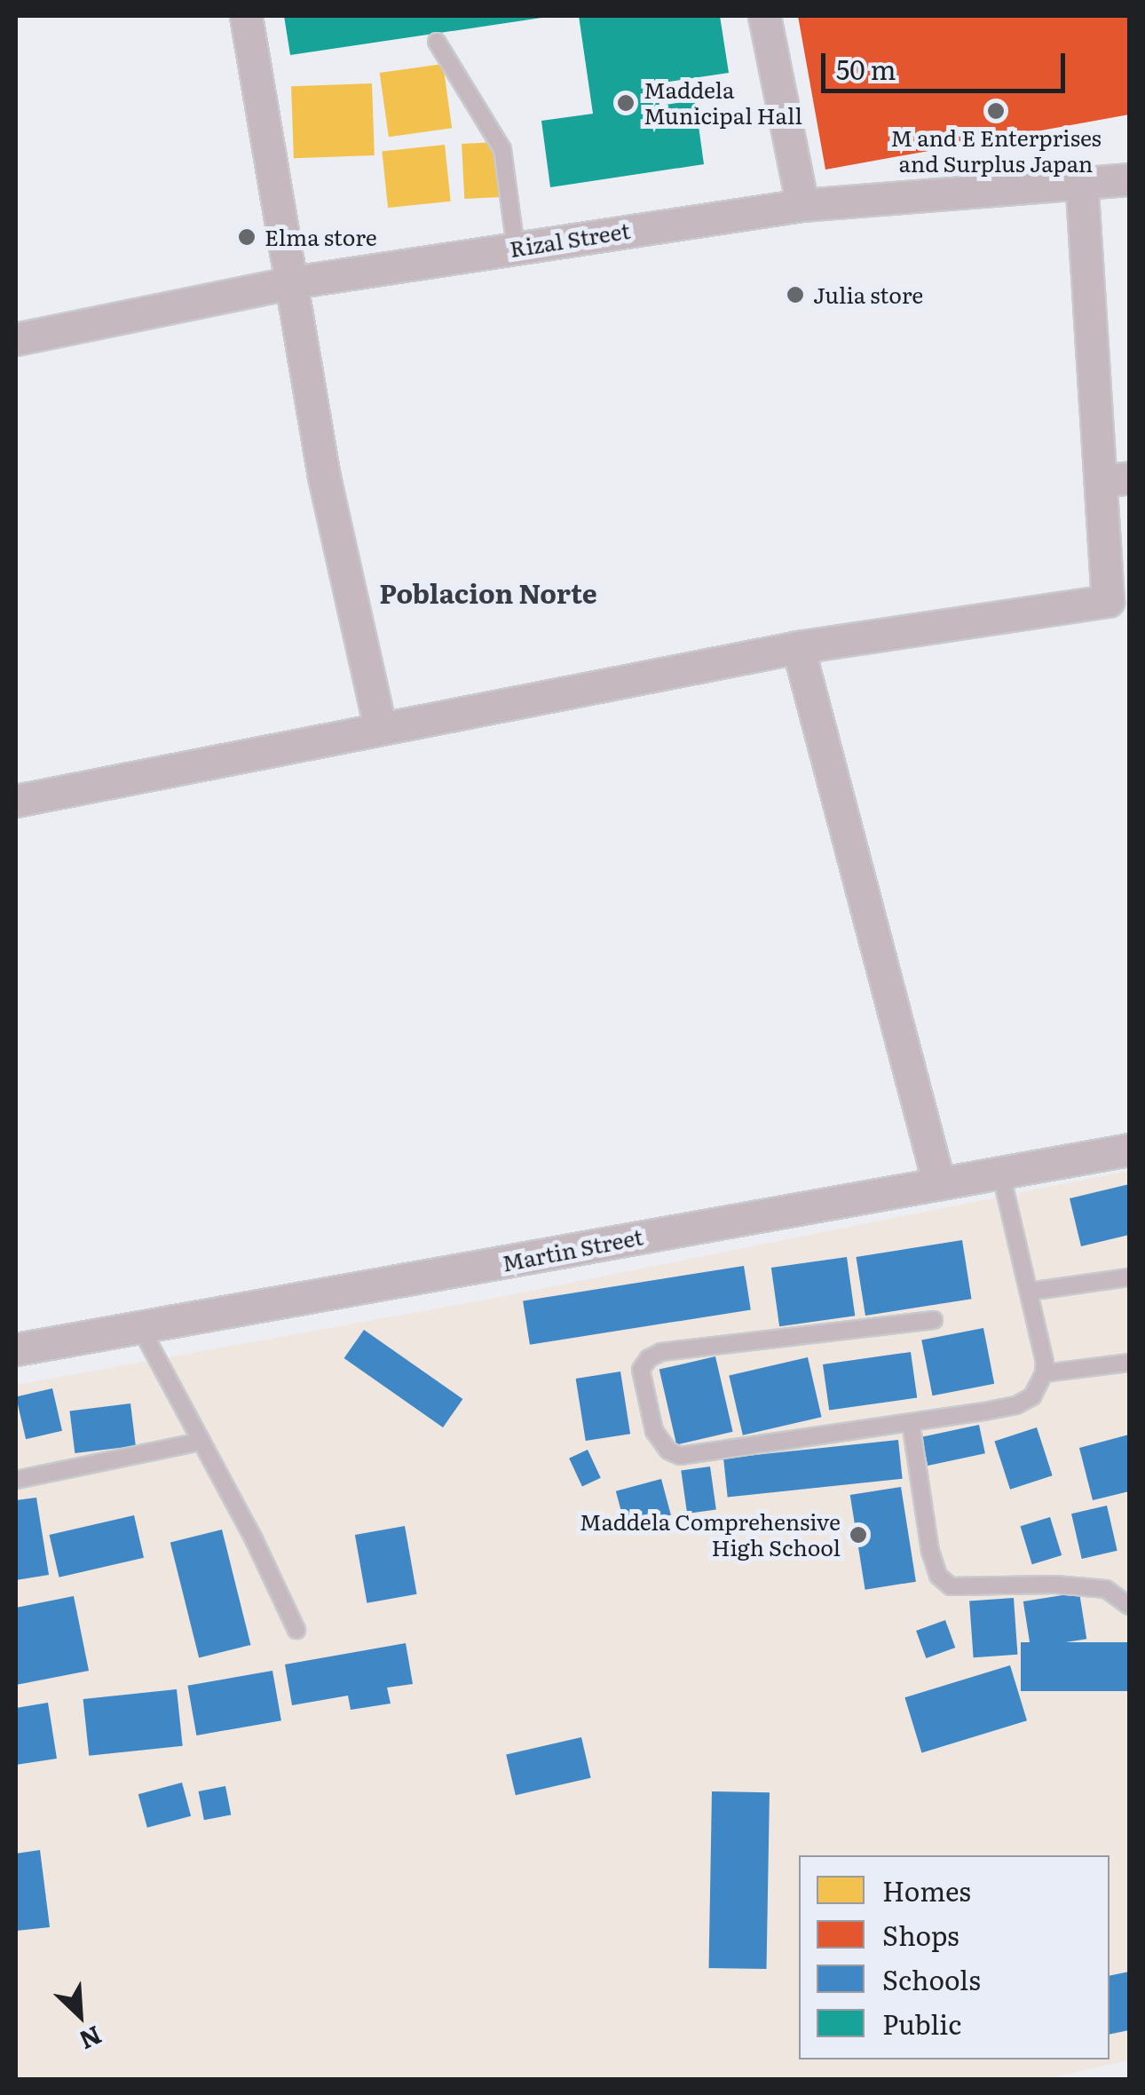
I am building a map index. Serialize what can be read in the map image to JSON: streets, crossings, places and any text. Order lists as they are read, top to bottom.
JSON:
{
  "streets": {
    "street": ["Rizal Street", "Martin Street"]
  },
  "districts": ["Poblacion Norte"],
  "places": [
    "Maddela Municipal Hall",
    "M and E Enterprises and Surplus Japan",
    "Elma store",
    "Julia store",
    "Maddela Comprehensive High School"
  ],
  "legend": [
    "Homes",
    "Shops",
    "Schools",
    "Public"
  ],
  "scale_bar": "50 m",
  "north": "bottom right"
}
